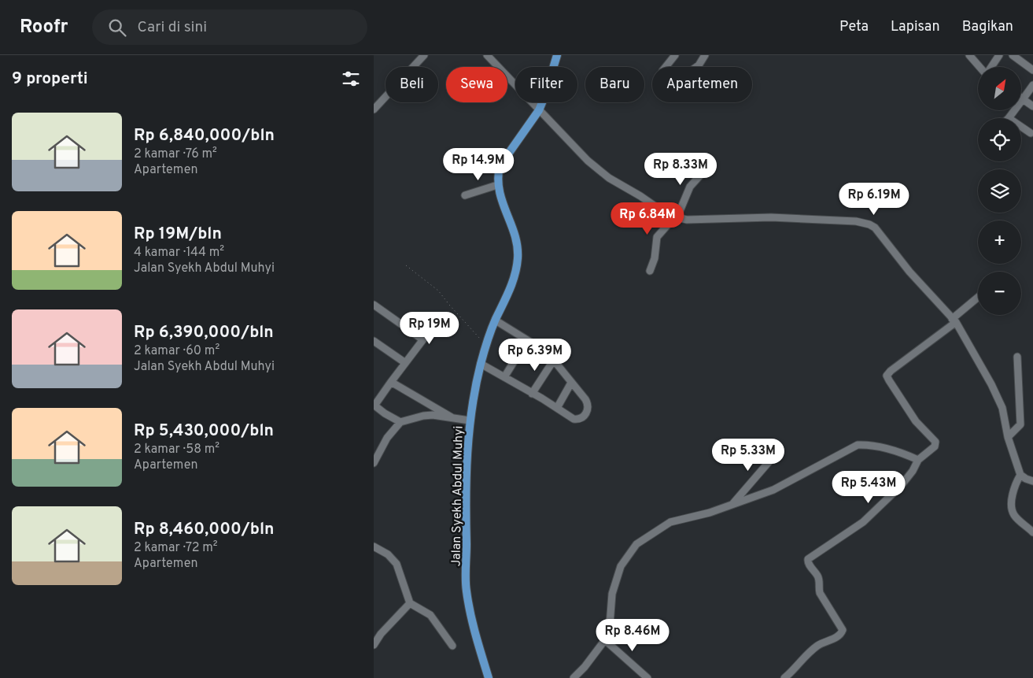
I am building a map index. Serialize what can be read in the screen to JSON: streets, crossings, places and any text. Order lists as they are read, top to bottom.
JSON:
{
  "streets": {
    "main road": ["Jalan Syekh Abdul Muhyi"]
  },
  "north": "top right",
  "page": {
    "header": "Roofr",
    "search": "Cari di sini",
    "nav": ["Peta", "Lapisan", "Bagikan"],
    "heading": "9 properti",
    "map_buttons": ["+", "−"],
    "chip": [
      "Beli",
      "Sewa",
      "Filter",
      "Baru",
      "Apartemen"
    ],
    "list": [
      {
        "name": "Rp 6,840,000/bln",
        "note": "2 kamar · 76 m² · Apartemen"
      },
      {
        "name": "Rp 19M/bln",
        "note": "4 kamar · 144 m² · Jalan Syekh Abdul Muhyi"
      },
      {
        "name": "Rp 6,390,000/bln",
        "note": "2 kamar · 60 m² · Jalan Syekh Abdul Muhyi"
      },
      {
        "name": "Rp 5,430,000/bln",
        "note": "2 kamar · 58 m² · Apartemen"
      },
      {
        "name": "Rp 8,460,000/bln",
        "note": "2 kamar · 72 m² · Apartemen"
      }
    ],
    "price": [
      "Rp 14.9M",
      "Rp 8.33M",
      "Rp 6.19M",
      "Rp 6.84M",
      "Rp 19M",
      "Rp 6.39M",
      "Rp 5.33M",
      "Rp 5.43M",
      "Rp 8.46M"
    ]
  }
}
